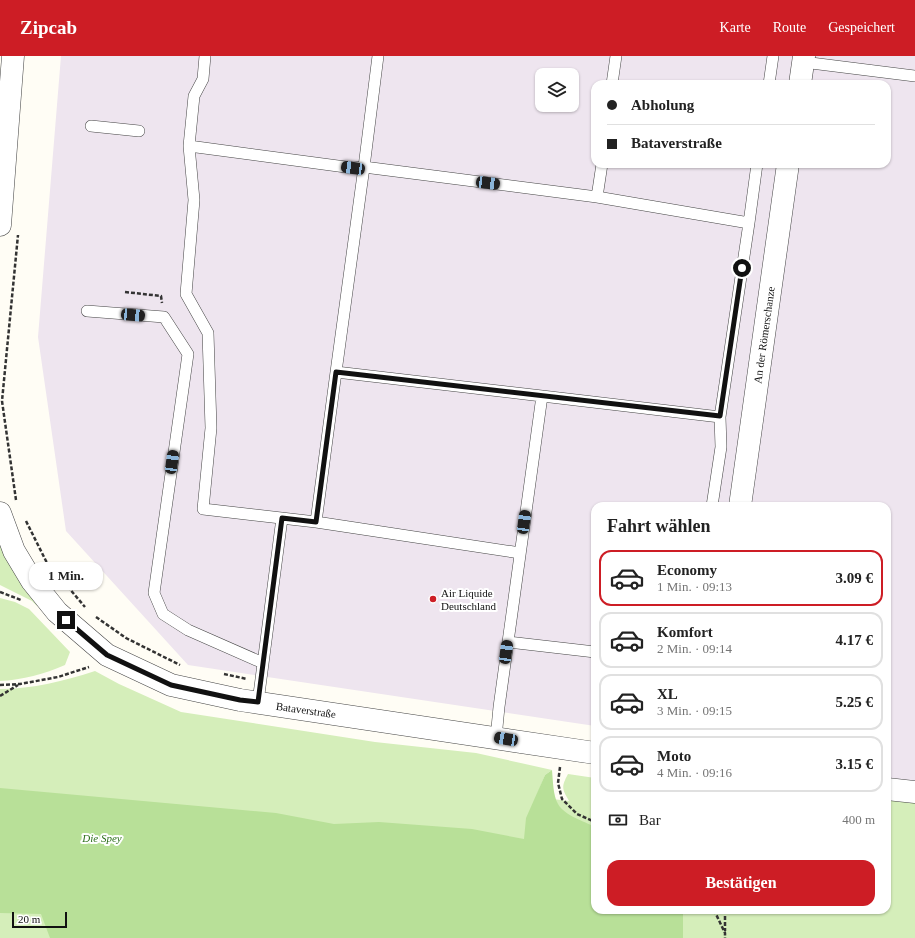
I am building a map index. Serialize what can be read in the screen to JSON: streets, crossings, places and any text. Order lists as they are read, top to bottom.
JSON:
{
  "streets": {
    "street": ["An der Römerschanze", "Bataverstraße"]
  },
  "parks": ["Die Spey"],
  "places": ["Air Liquide Deutschland"],
  "scale_bar": "20 m",
  "page": {
    "header": "Zipcab",
    "nav": ["Karte", "Route", "Gespeichert"],
    "banner": ["Abholung", "Bataverstraße"],
    "heading": "Fahrt wählen",
    "list": [
      {
        "name": "Economy",
        "note": "1 Min. · 09:13",
        "value": "3.09 €"
      },
      {
        "name": "Komfort",
        "note": "2 Min. · 09:14",
        "value": "4.17 €"
      },
      {
        "name": "XL",
        "note": "3 Min. · 09:15",
        "value": "5.25 €"
      },
      {
        "name": "Moto",
        "note": "4 Min. · 09:16",
        "value": "3.15 €"
      }
    ],
    "bubble": "1 Min.",
    "pay": ["Bar", "400 m"],
    "buttons": "Bestätigen",
    "scale": "20 m"
  }
}
